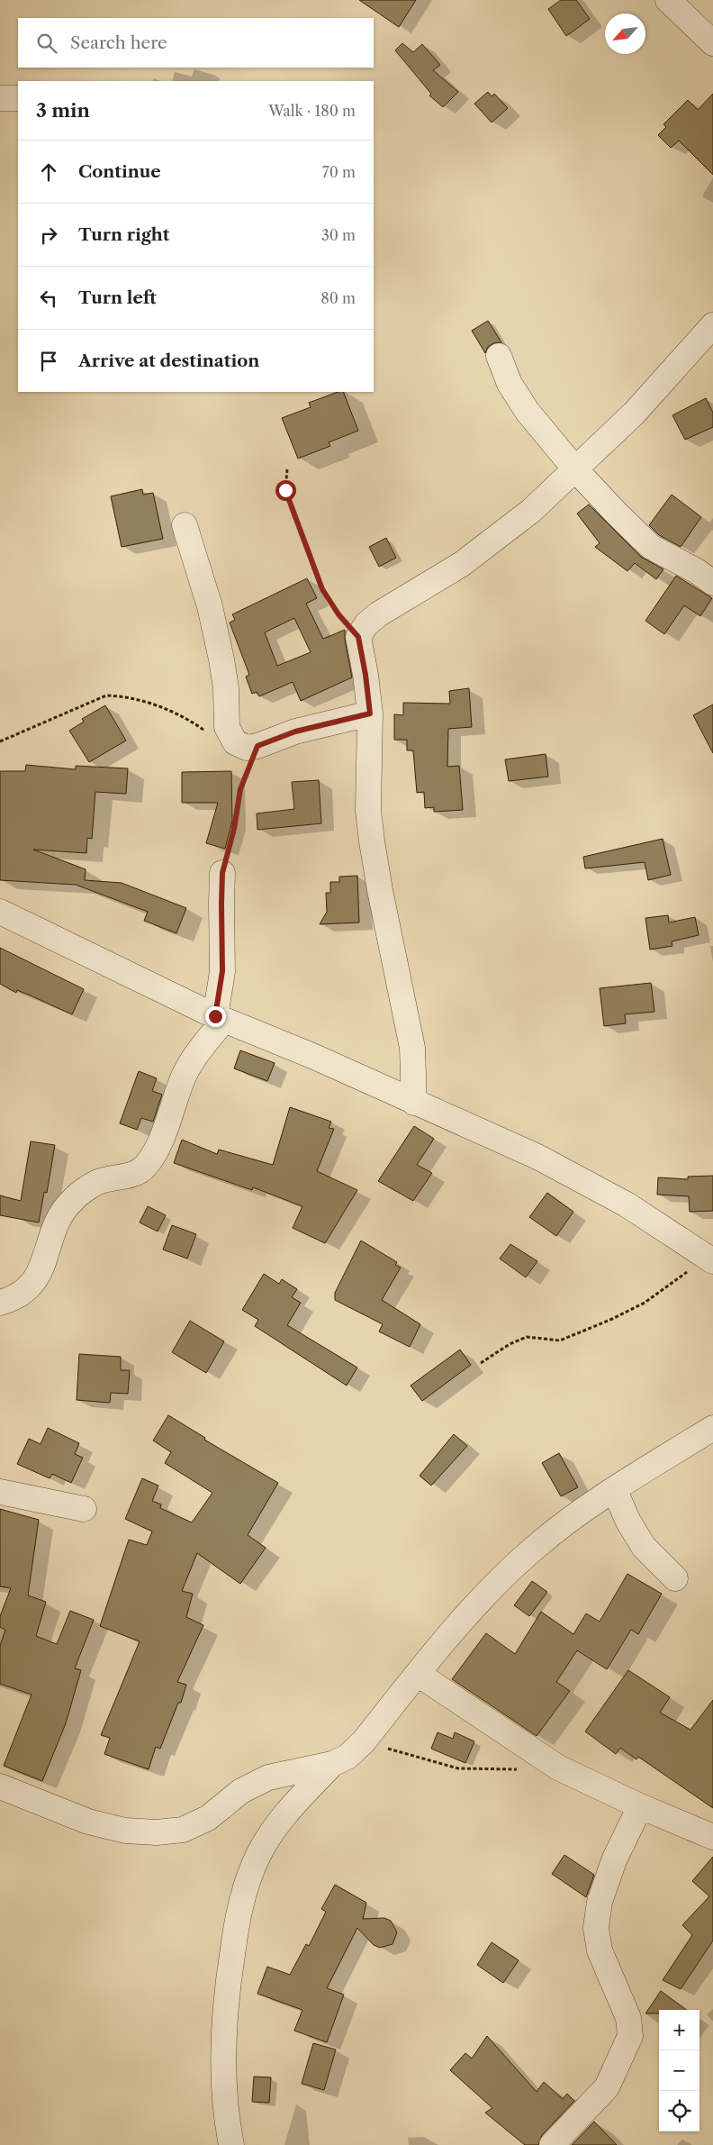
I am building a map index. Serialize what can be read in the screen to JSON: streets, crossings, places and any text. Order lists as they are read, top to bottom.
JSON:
{
  "north": "bottom left",
  "page": {
    "search": "Search here",
    "heading": ["3 min", "Walk · 180 m"],
    "list": [
      ["Continue", "70 m"],
      ["Turn right", "30 m"],
      ["Turn left", "80 m"],
      "Arrive at destination"
    ],
    "map_buttons": ["+", "−"]
  }
}
